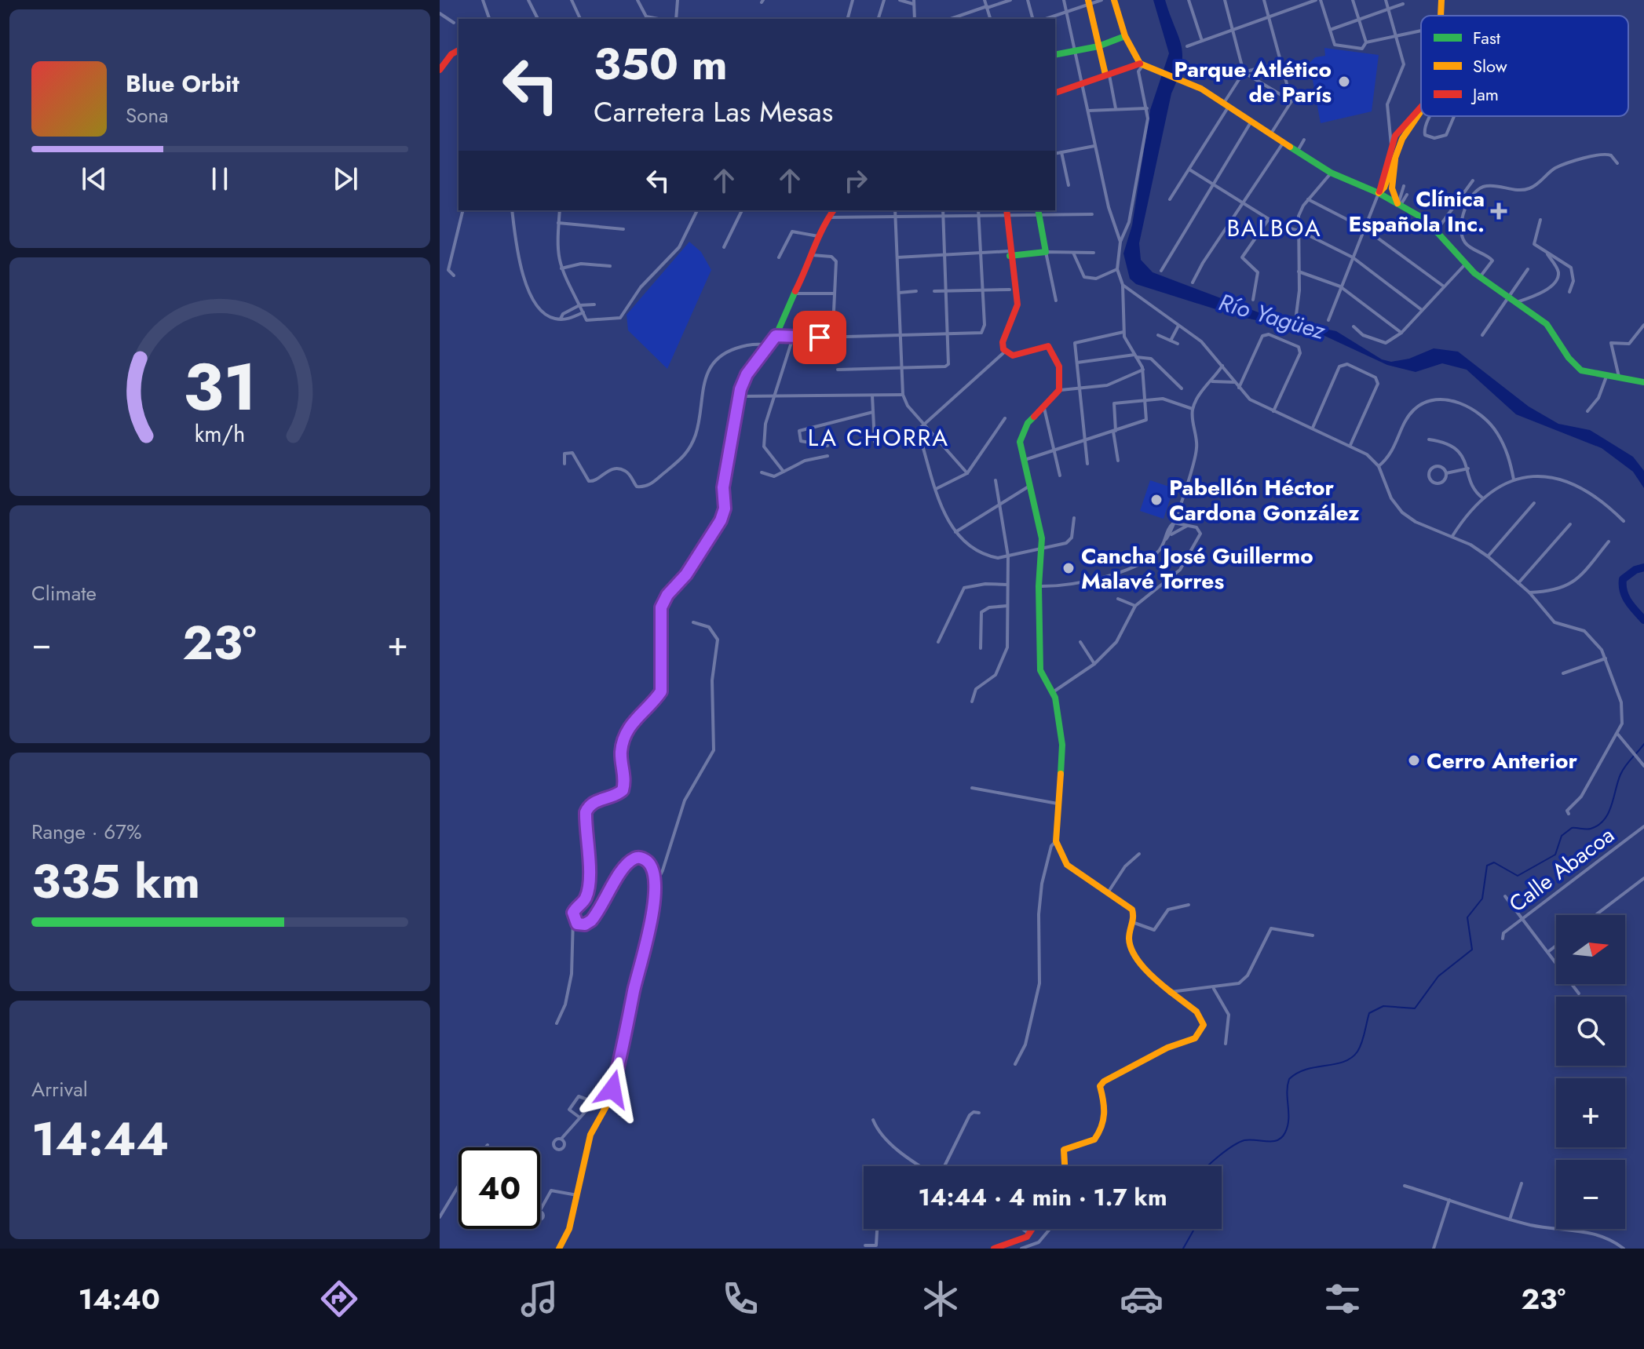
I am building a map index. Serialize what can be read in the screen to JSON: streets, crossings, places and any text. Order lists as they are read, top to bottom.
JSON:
{
  "streets": {
    "street": ["Calle Abacoa"]
  },
  "districts": ["BALBOA", "LA CHORRA"],
  "water": ["Río Yagüez"],
  "places": {
    "other": [
      "Parque Atlético de París",
      "Pabellón Héctor Cardona González",
      "Cancha José Guillermo Malavé Torres",
      "Cerro Anterior"
    ],
    "health": ["Clínica Española Inc."]
  },
  "legend": ["Fast", "Slow", "Jam"],
  "north": "right",
  "page": {
    "turn": ["350 m", "Carretera Las Mesas"],
    "song": ["Blue Orbit", "Sona"],
    "tile": [
      "Climate",
      ["Range · 67%", "335 km"],
      ["Arrival", "14:44"]
    ],
    "heat": ["−", "23°", "+"],
    "map_buttons": ["+", "−"],
    "limit": "40",
    "trip": "14:44 · 4 min · 1.7 km",
    "tabs": ["14:40", "23°"],
    "gauge": ["31", "km/h"]
  }
}
